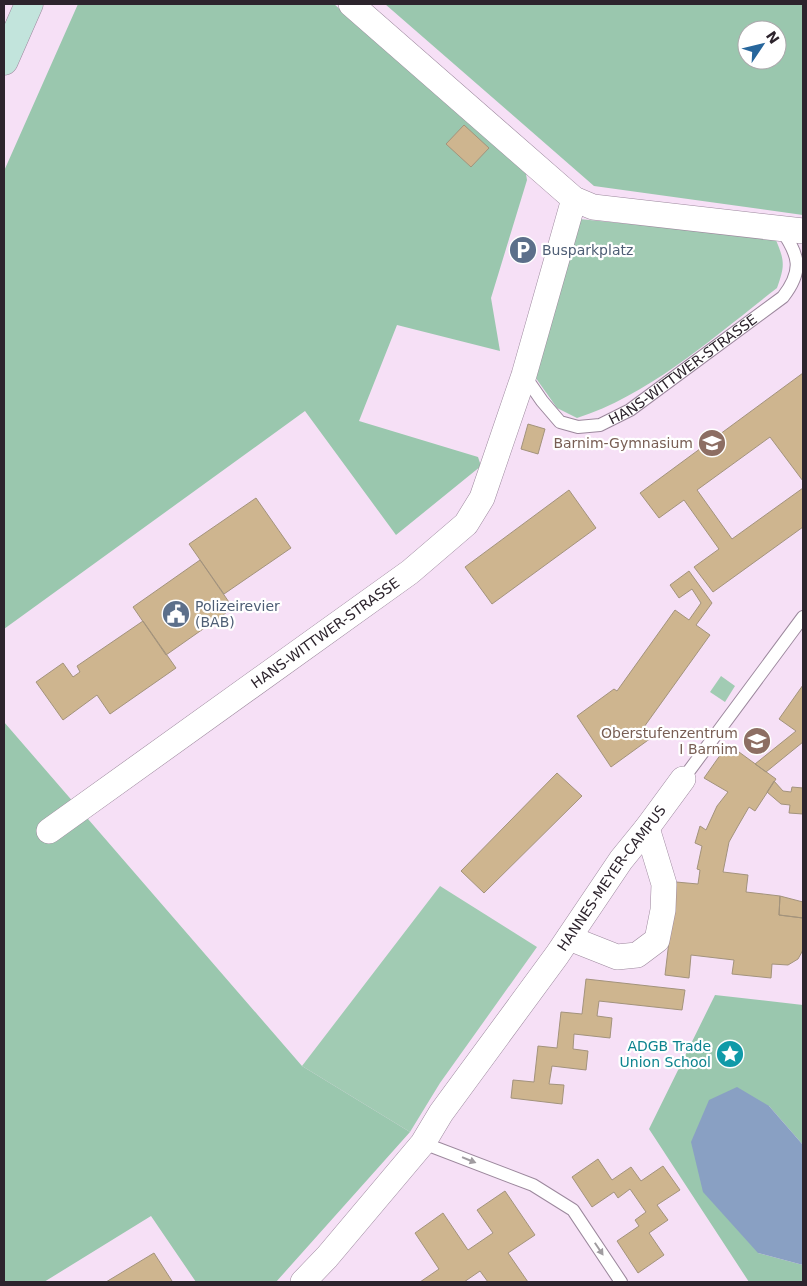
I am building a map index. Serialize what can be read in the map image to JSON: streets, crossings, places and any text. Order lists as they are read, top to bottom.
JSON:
{
  "streets": {
    "street": ["HANS-WITTWER-STRASSE", "HANNES-MEYER-CAMPUS"]
  },
  "places": {
    "parking": ["Busparkplatz"],
    "school or university": ["Barnim-Gymnasium", "Oberstufenzentrum I Barnim"],
    "public building": ["Polizeirevier (BAB)"],
    "place": ["ADGB Trade Union School"]
  },
  "north": "top right"
}
